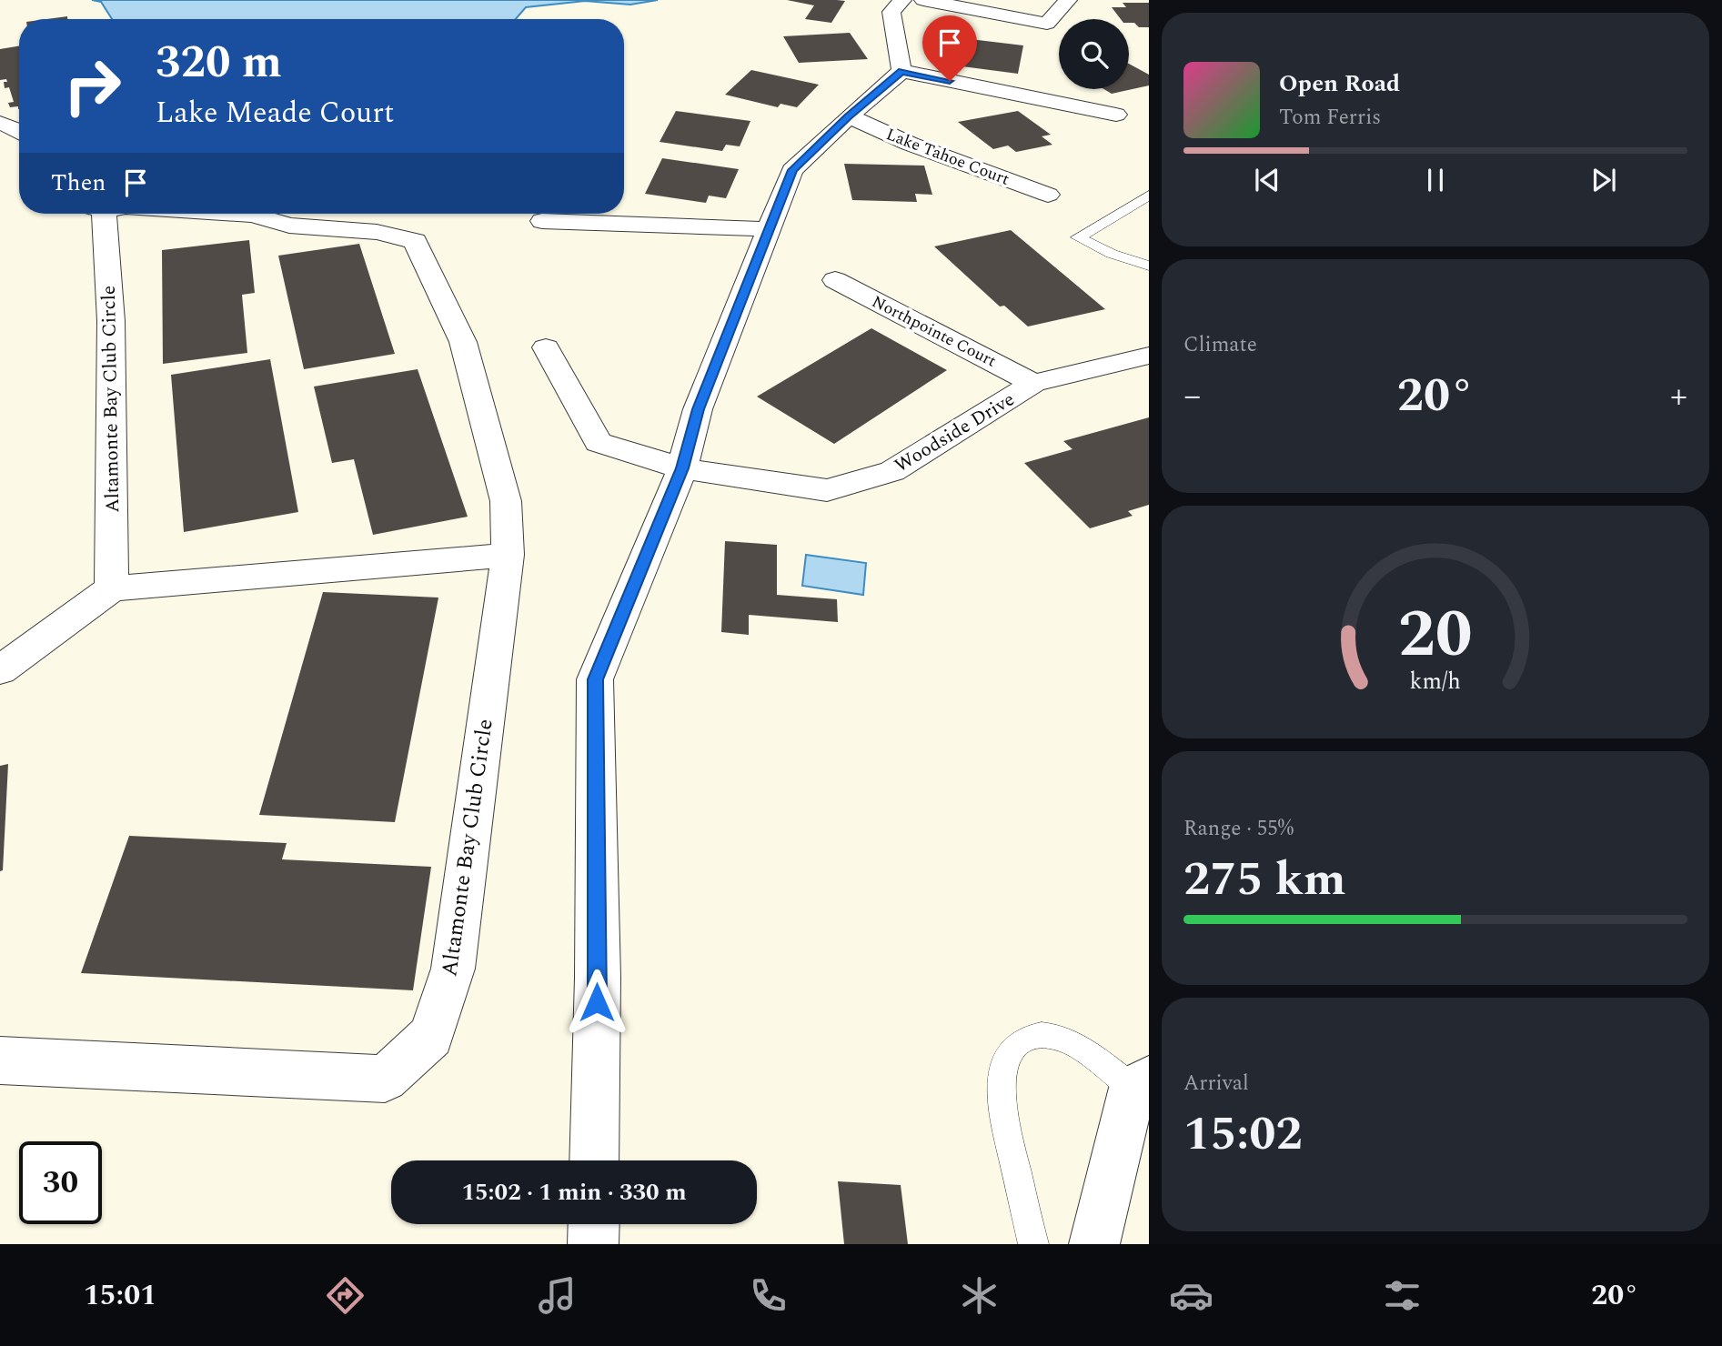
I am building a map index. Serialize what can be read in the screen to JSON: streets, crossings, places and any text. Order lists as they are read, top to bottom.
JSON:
{
  "streets": {
    "street": [
      "Lake Tahoe Court",
      "Northpointe Court",
      "Altamonte Bay Club Circle",
      "Woodside Drive"
    ]
  },
  "crossings": [
    ["Northpointe Court", "Woodside Drive"]
  ],
  "page": {
    "turn": ["320 m", "Lake Meade Court"],
    "song": ["Open Road", "Tom Ferris"],
    "then": "Then",
    "tile": [
      "Climate",
      ["Range · 55%", "275 km"],
      ["Arrival", "15:02"]
    ],
    "heat": ["−", "20°", "+"],
    "limit": "30",
    "trip": "15:02 · 1 min · 330 m",
    "tabs": ["15:01", "20°"],
    "gauge": ["20", "km/h"]
  }
}
